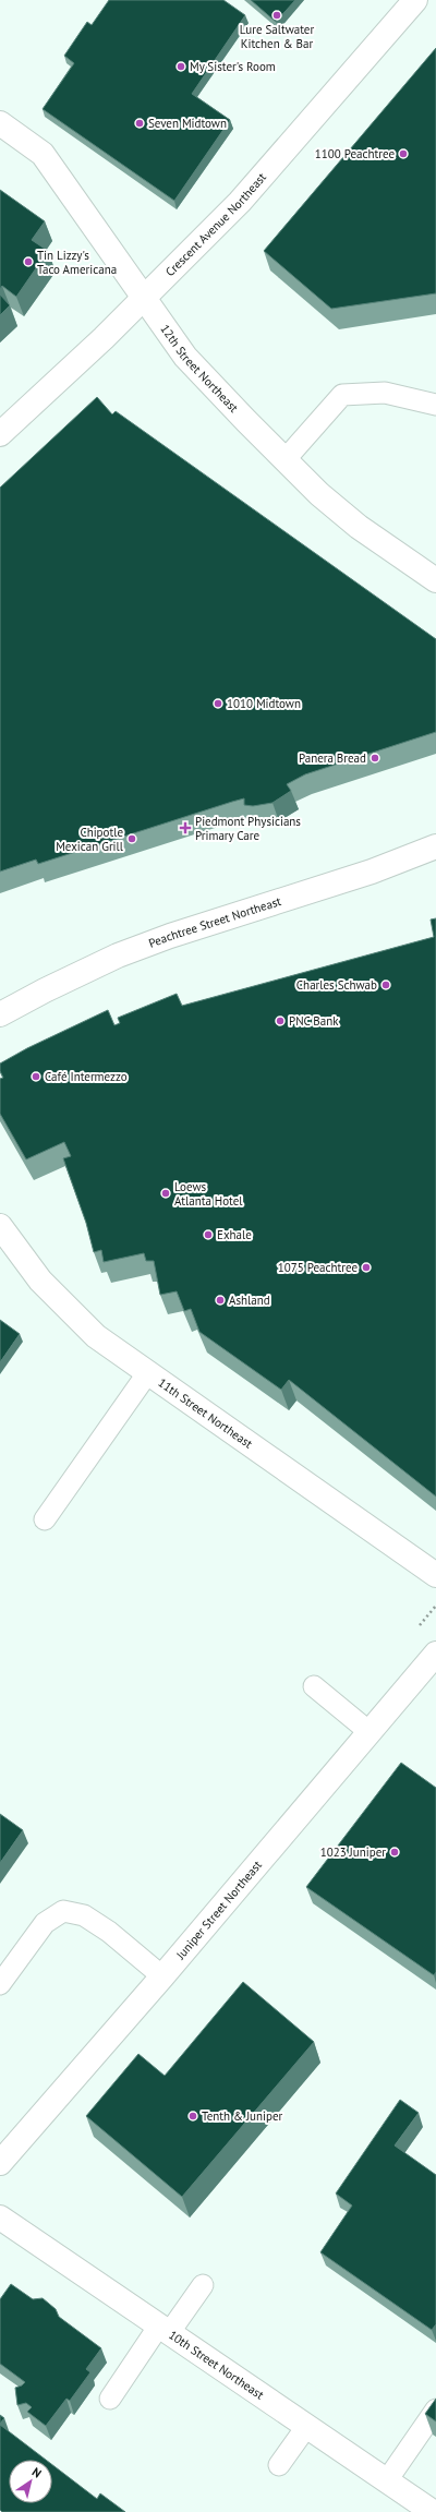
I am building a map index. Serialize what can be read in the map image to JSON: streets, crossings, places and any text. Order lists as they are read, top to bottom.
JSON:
{
  "streets": {
    "street": [
      "Crescent Avenue Northeast",
      "12th Street Northeast",
      "Peachtree Street Northeast",
      "11th Street Northeast",
      "Juniper Street Northeast",
      "10th Street Northeast"
    ]
  },
  "crossings": [
    ["Crescent Avenue Northeast", "12th Street Northeast"]
  ],
  "places": {
    "other": [
      "Lure Saltwater Kitchen & Bar",
      "My Sister's Room",
      "Seven Midtown",
      "1100 Peachtree",
      "Tin Lizzy's Taco Americana",
      "1010 Midtown",
      "Panera Bread",
      "Chipotle Mexican Grill",
      "Charles Schwab",
      "PNC Bank",
      "Café Intermezzo",
      "Loews Atlanta Hotel",
      "Exhale",
      "1075 Peachtree",
      "Ashland",
      "1023 Juniper",
      "Tenth & Juniper"
    ],
    "health": ["Piedmont Physicians Primary Care"]
  },
  "north": "top right"
}
